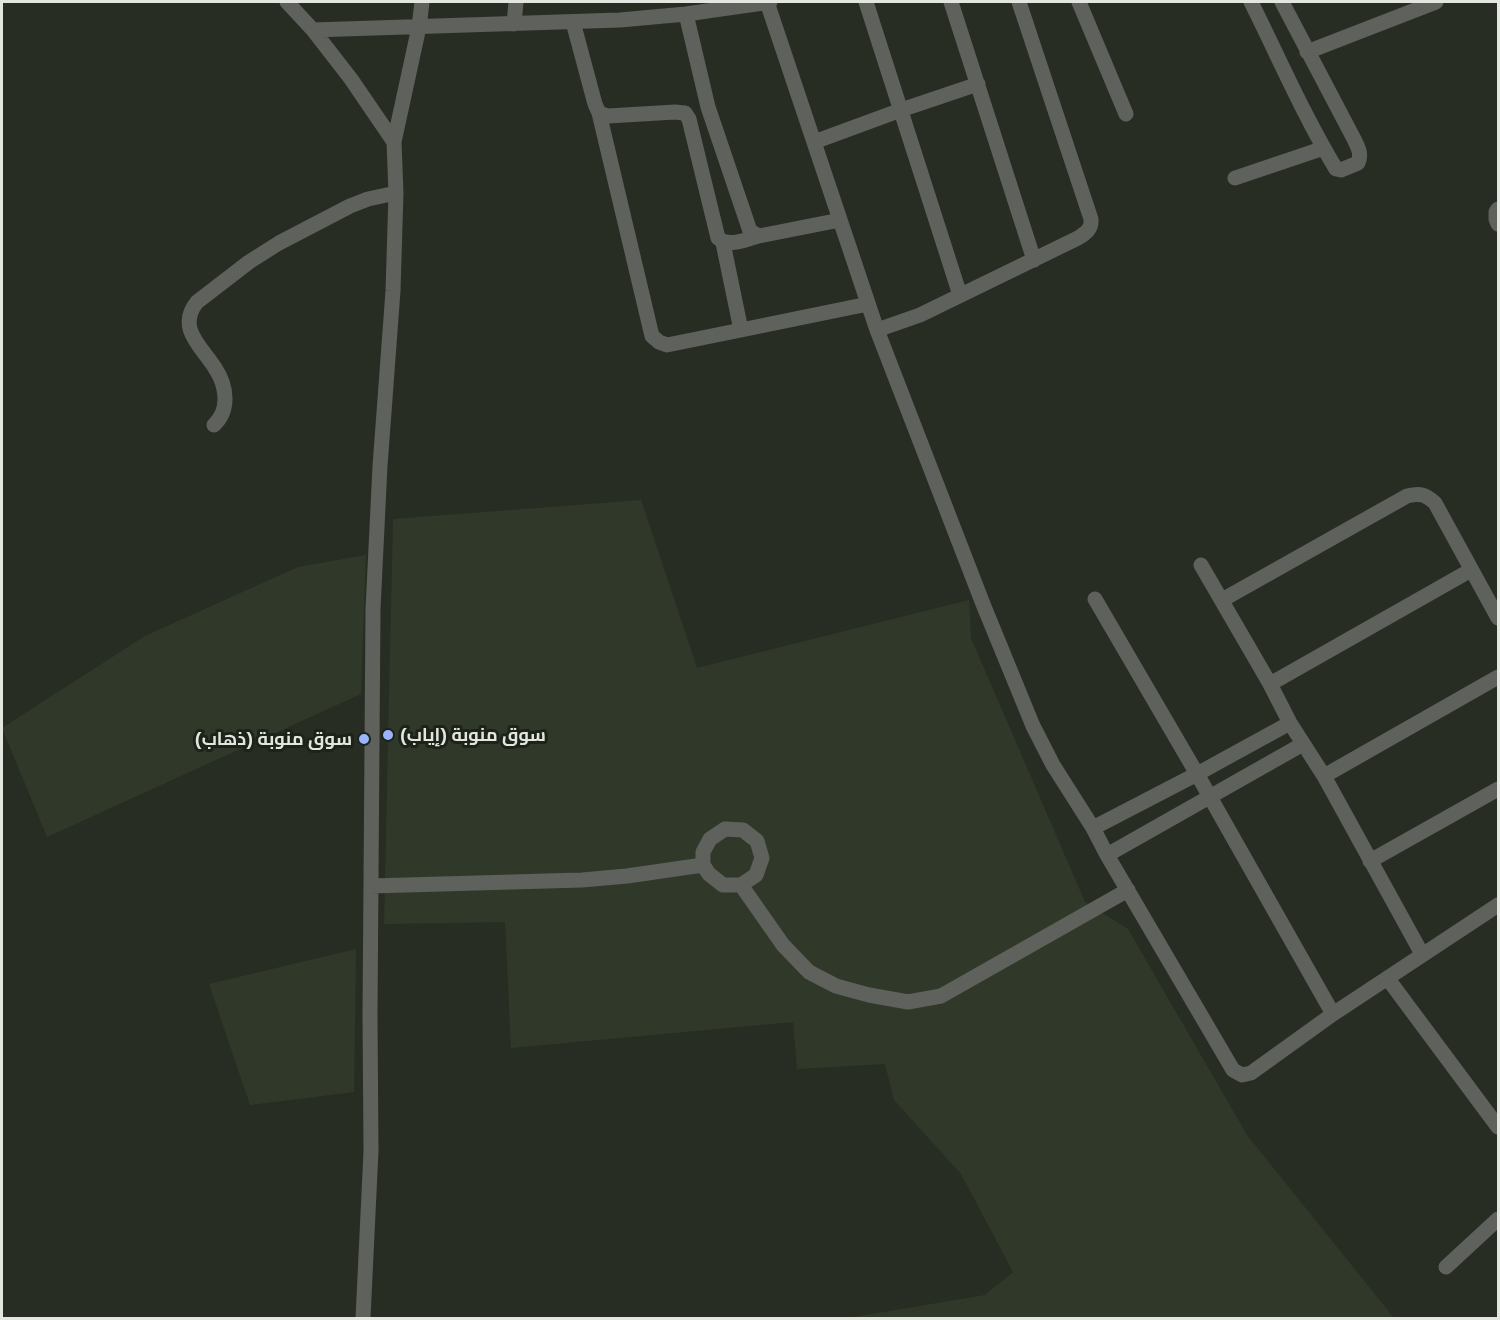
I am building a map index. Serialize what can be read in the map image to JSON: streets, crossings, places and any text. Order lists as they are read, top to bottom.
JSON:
{
  "places": ["سوق منوبة (إياب)", "سوق منوبة (ذهاب)"]
}
